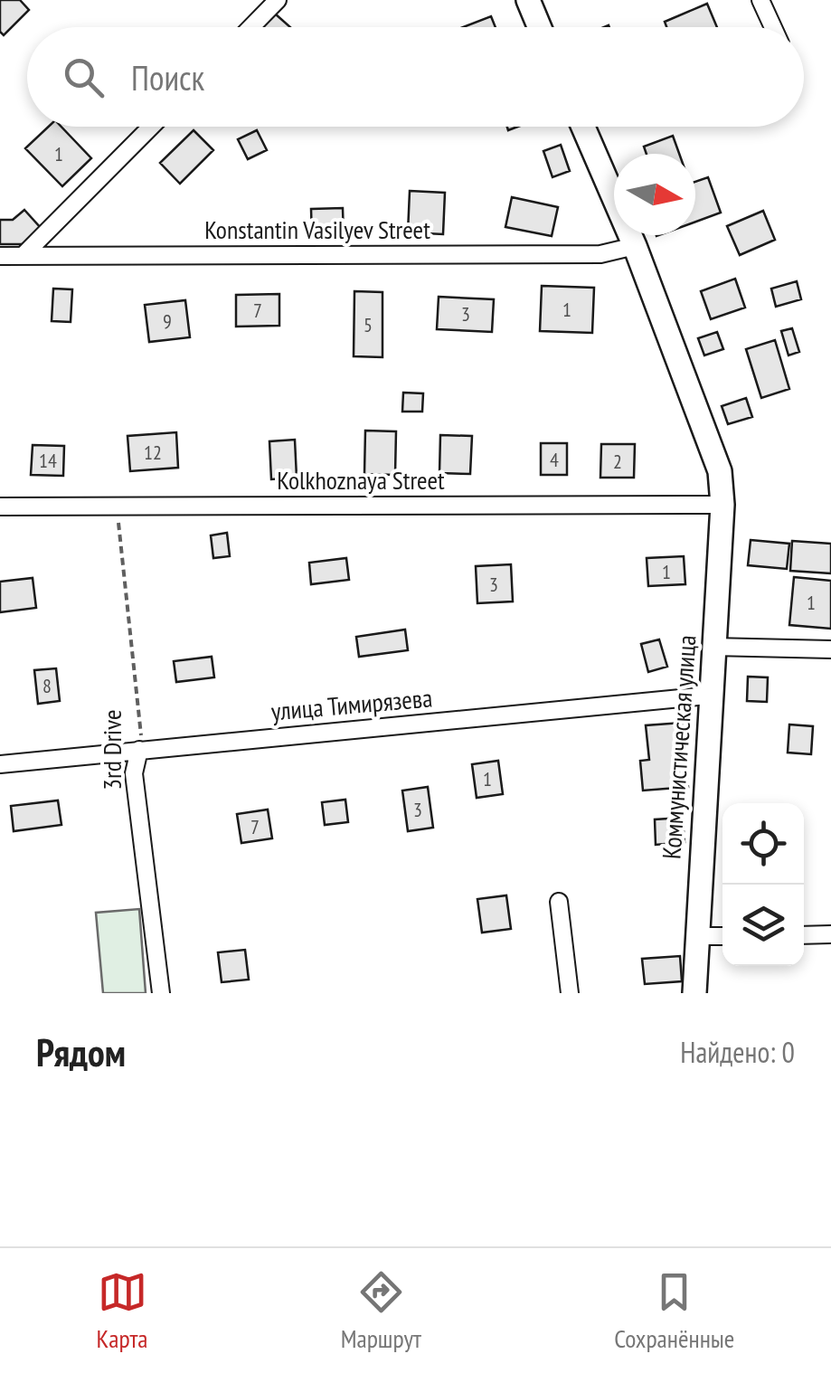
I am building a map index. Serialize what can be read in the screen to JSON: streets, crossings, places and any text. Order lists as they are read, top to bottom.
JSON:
{
  "streets": {
    "street": [
      "Konstantin Vasilyev Street",
      "Kolkhoznaya Street",
      "улица Тимирязева",
      "Коммунистическая улица",
      "3rd Drive"
    ]
  },
  "crossings": [
    ["Konstantin Vasilyev Street", "Коммунистическая улица"],
    ["Kolkhoznaya Street", "Коммунистическая улица"],
    ["Kolkhoznaya Street", "3rd Drive"],
    ["улица Тимирязева", "Коммунистическая улица"],
    ["улица Тимирязева", "3rd Drive"]
  ],
  "house_numbers": [
    "1",
    "1",
    "7",
    "3",
    "9",
    "5",
    "12",
    "4",
    "14",
    "2",
    "1",
    "3",
    "1",
    "8",
    "1",
    "3",
    "7"
  ],
  "north": "right",
  "page": {
    "search": "Поиск",
    "heading": ["Рядом", "Найдено: 0"],
    "nav": ["Карта", "Маршрут", "Сохранённые"]
  }
}
